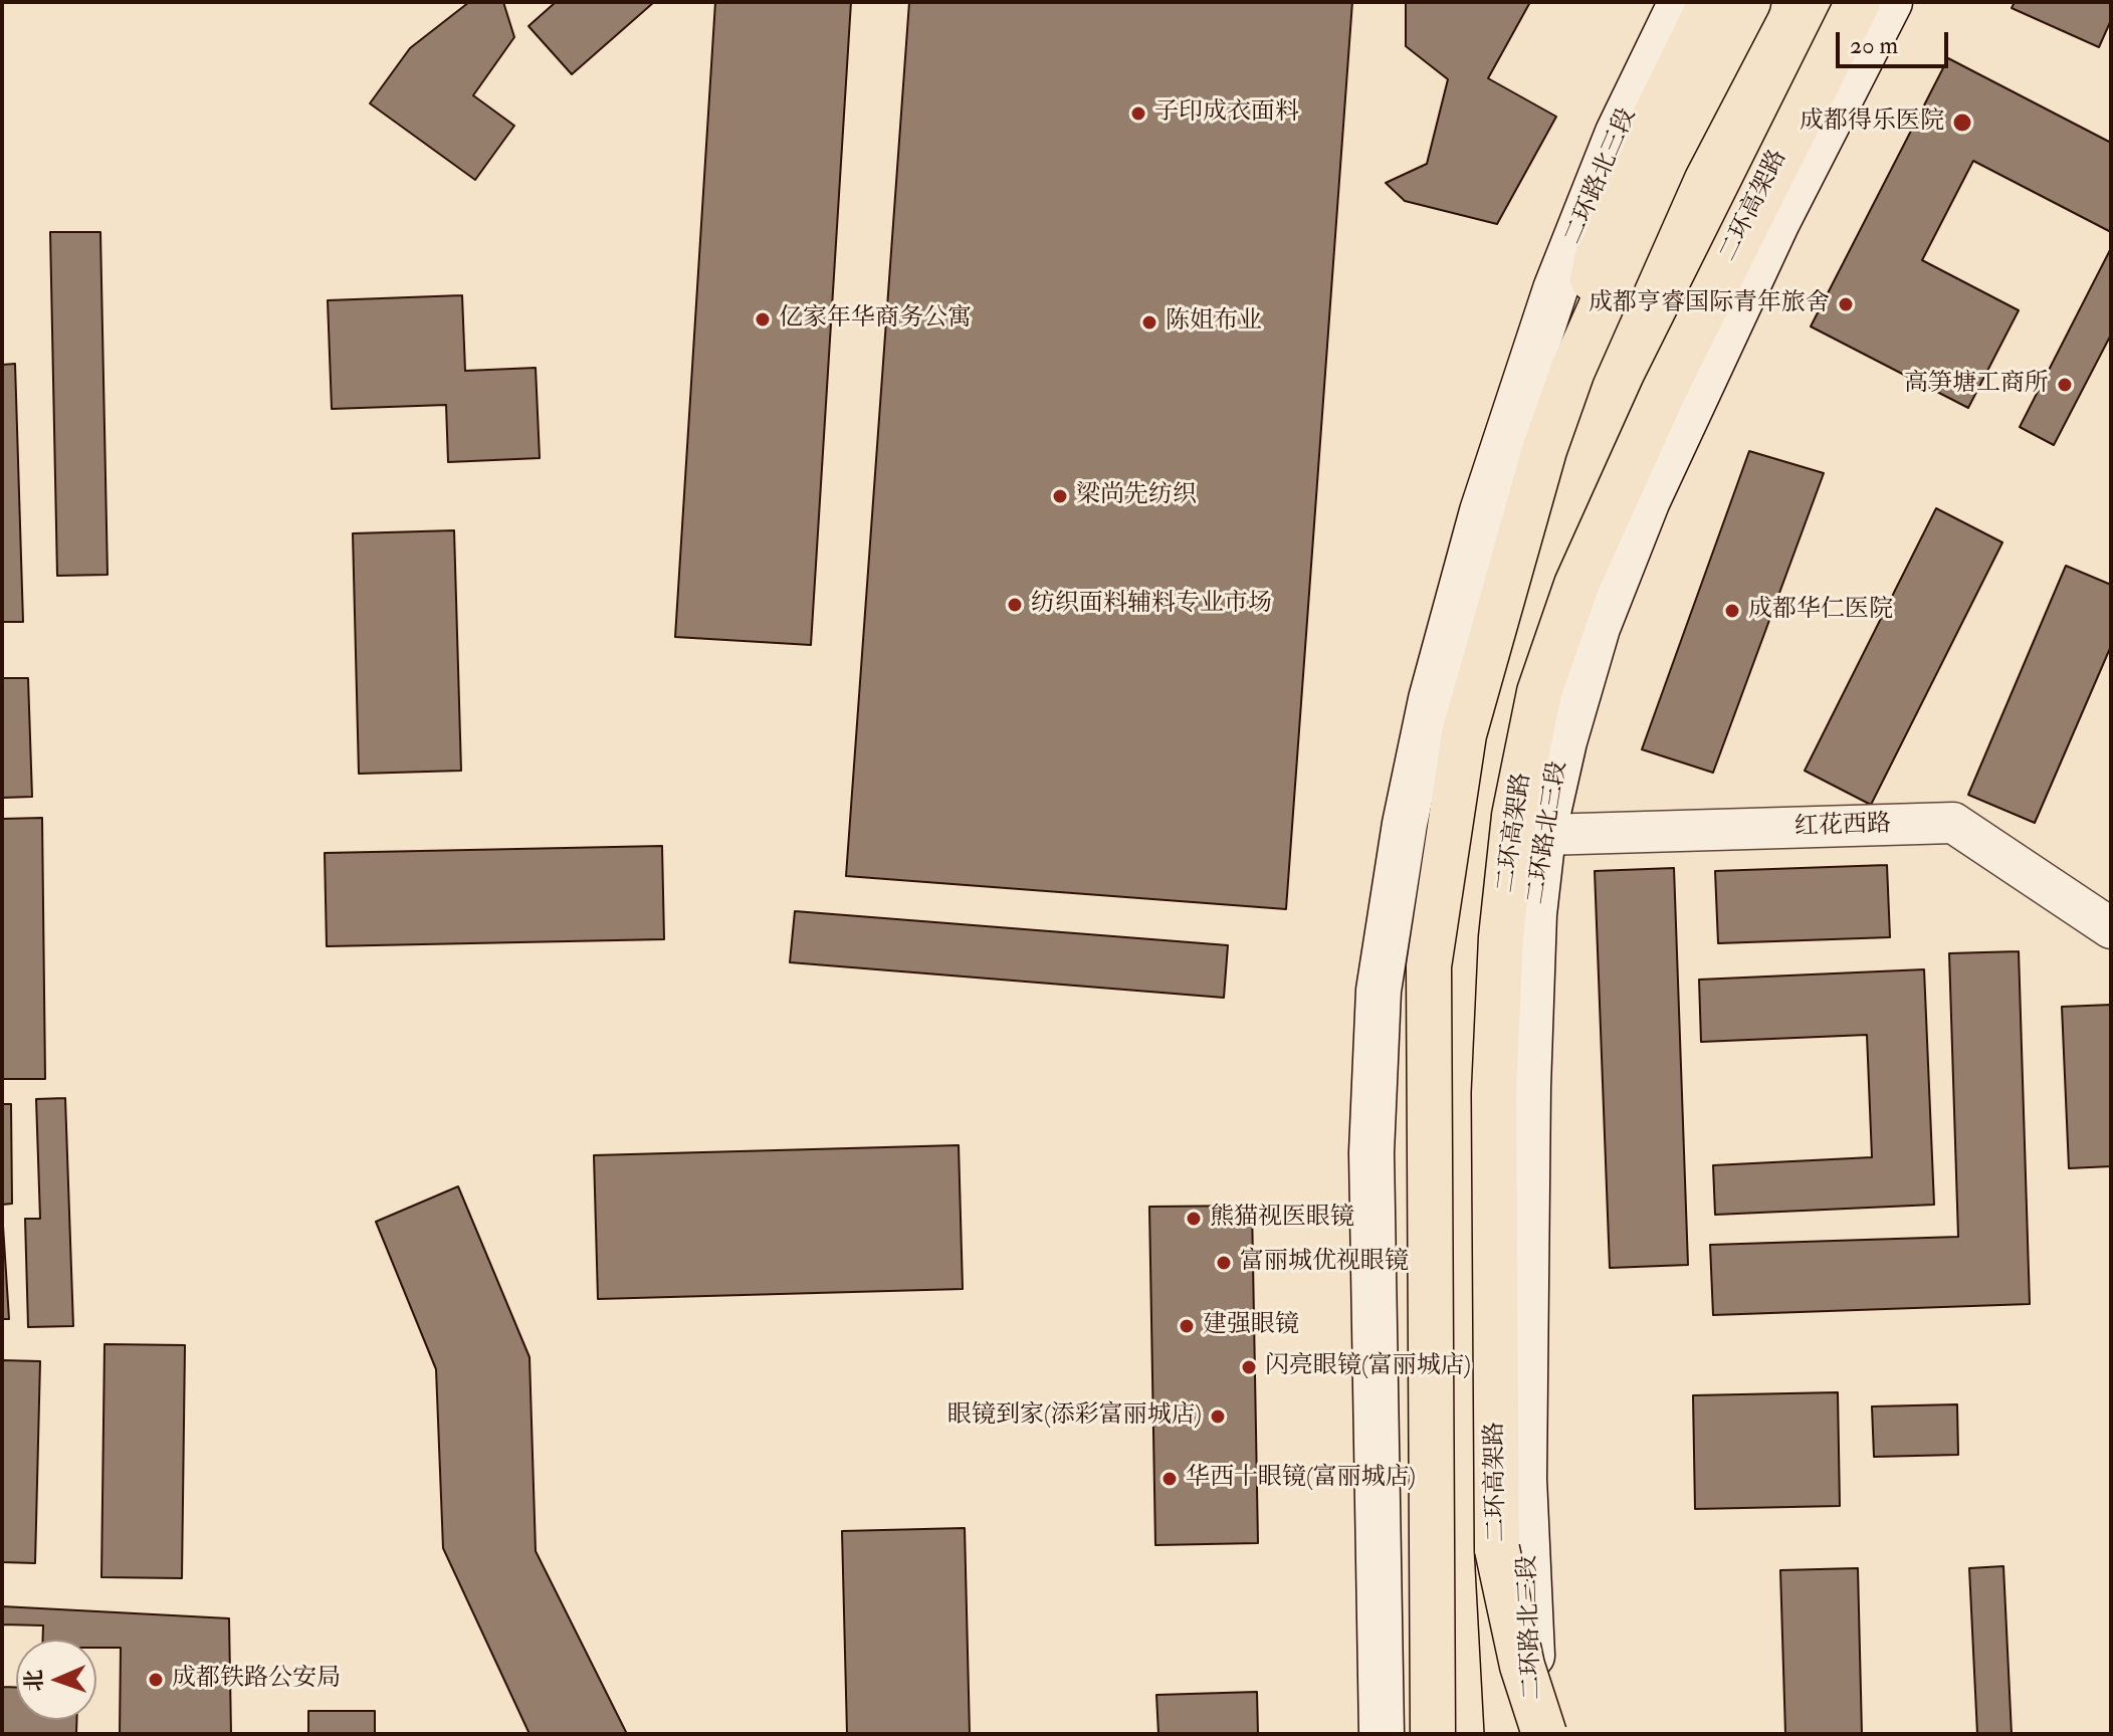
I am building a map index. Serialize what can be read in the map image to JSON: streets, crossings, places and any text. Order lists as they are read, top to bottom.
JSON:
{
  "streets": {
    "highway": ["二环高架路"],
    "main road": ["二环路北三段"],
    "street": ["红花西路"]
  },
  "crossings": [
    ["二环路北三段", "红花西路"]
  ],
  "places": [
    "子印成衣面料",
    "成都得乐医院",
    "成都亨睿国际青年旅舍",
    "亿家年华商务公寓",
    "陈姐布业",
    "高笋塘工商所",
    "梁尚先纺织",
    "纺织面料辅料专业市场",
    "成都华仁医院",
    "熊猫视医眼镜",
    "富丽城优视眼镜",
    "建强眼镜",
    "闪亮眼镜(富丽城店)",
    "眼镜到家(添彩富丽城店)",
    "华西十眼镜(富丽城店)",
    "成都铁路公安局"
  ],
  "scale_bar": "20 m",
  "north": "left"
}
